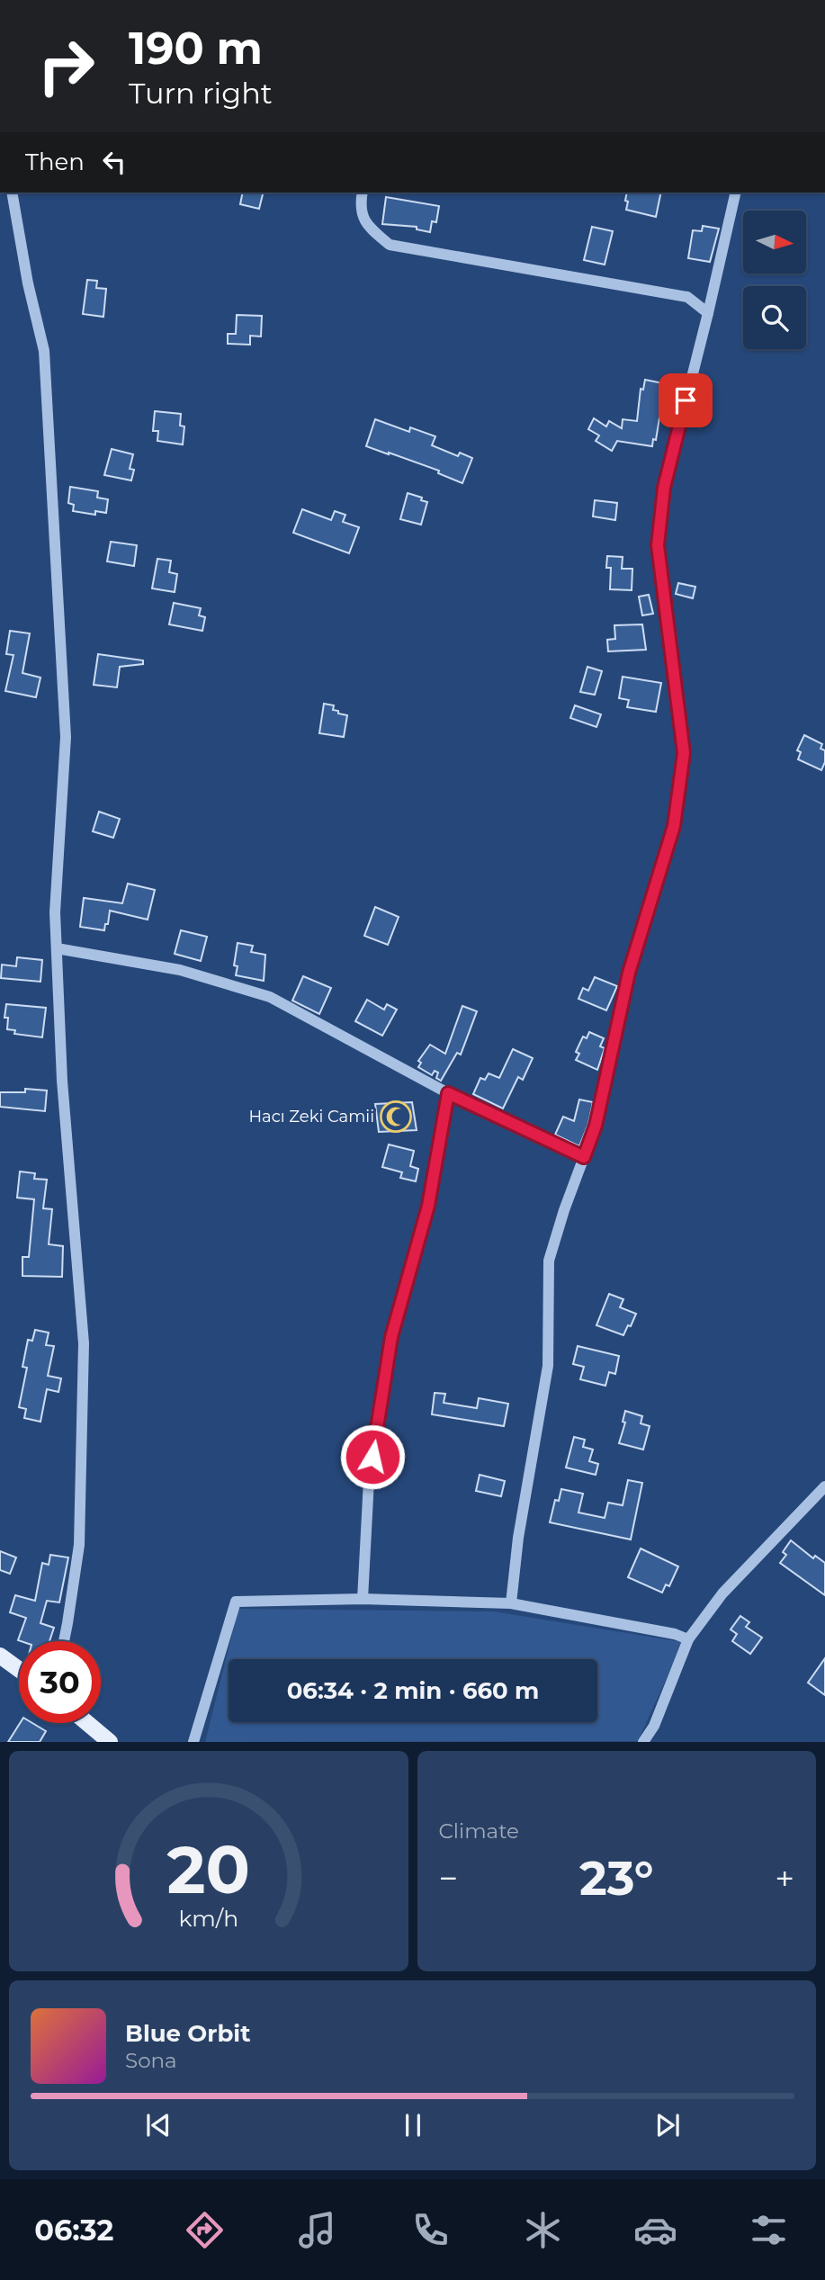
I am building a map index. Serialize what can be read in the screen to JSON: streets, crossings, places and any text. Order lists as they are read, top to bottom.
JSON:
{
  "places": {
    "mosque": ["Hacı Zeki Camii"]
  },
  "north": "right",
  "page": {
    "turn": ["190 m", "Turn right"],
    "then": "Then",
    "limit": "30",
    "trip": "06:34 · 2 min · 660 m",
    "tile": "Climate",
    "heat": ["−", "23°", "+"],
    "song": ["Blue Orbit", "Sona"],
    "tabs": "06:32",
    "gauge": ["20", "km/h"]
  }
}
